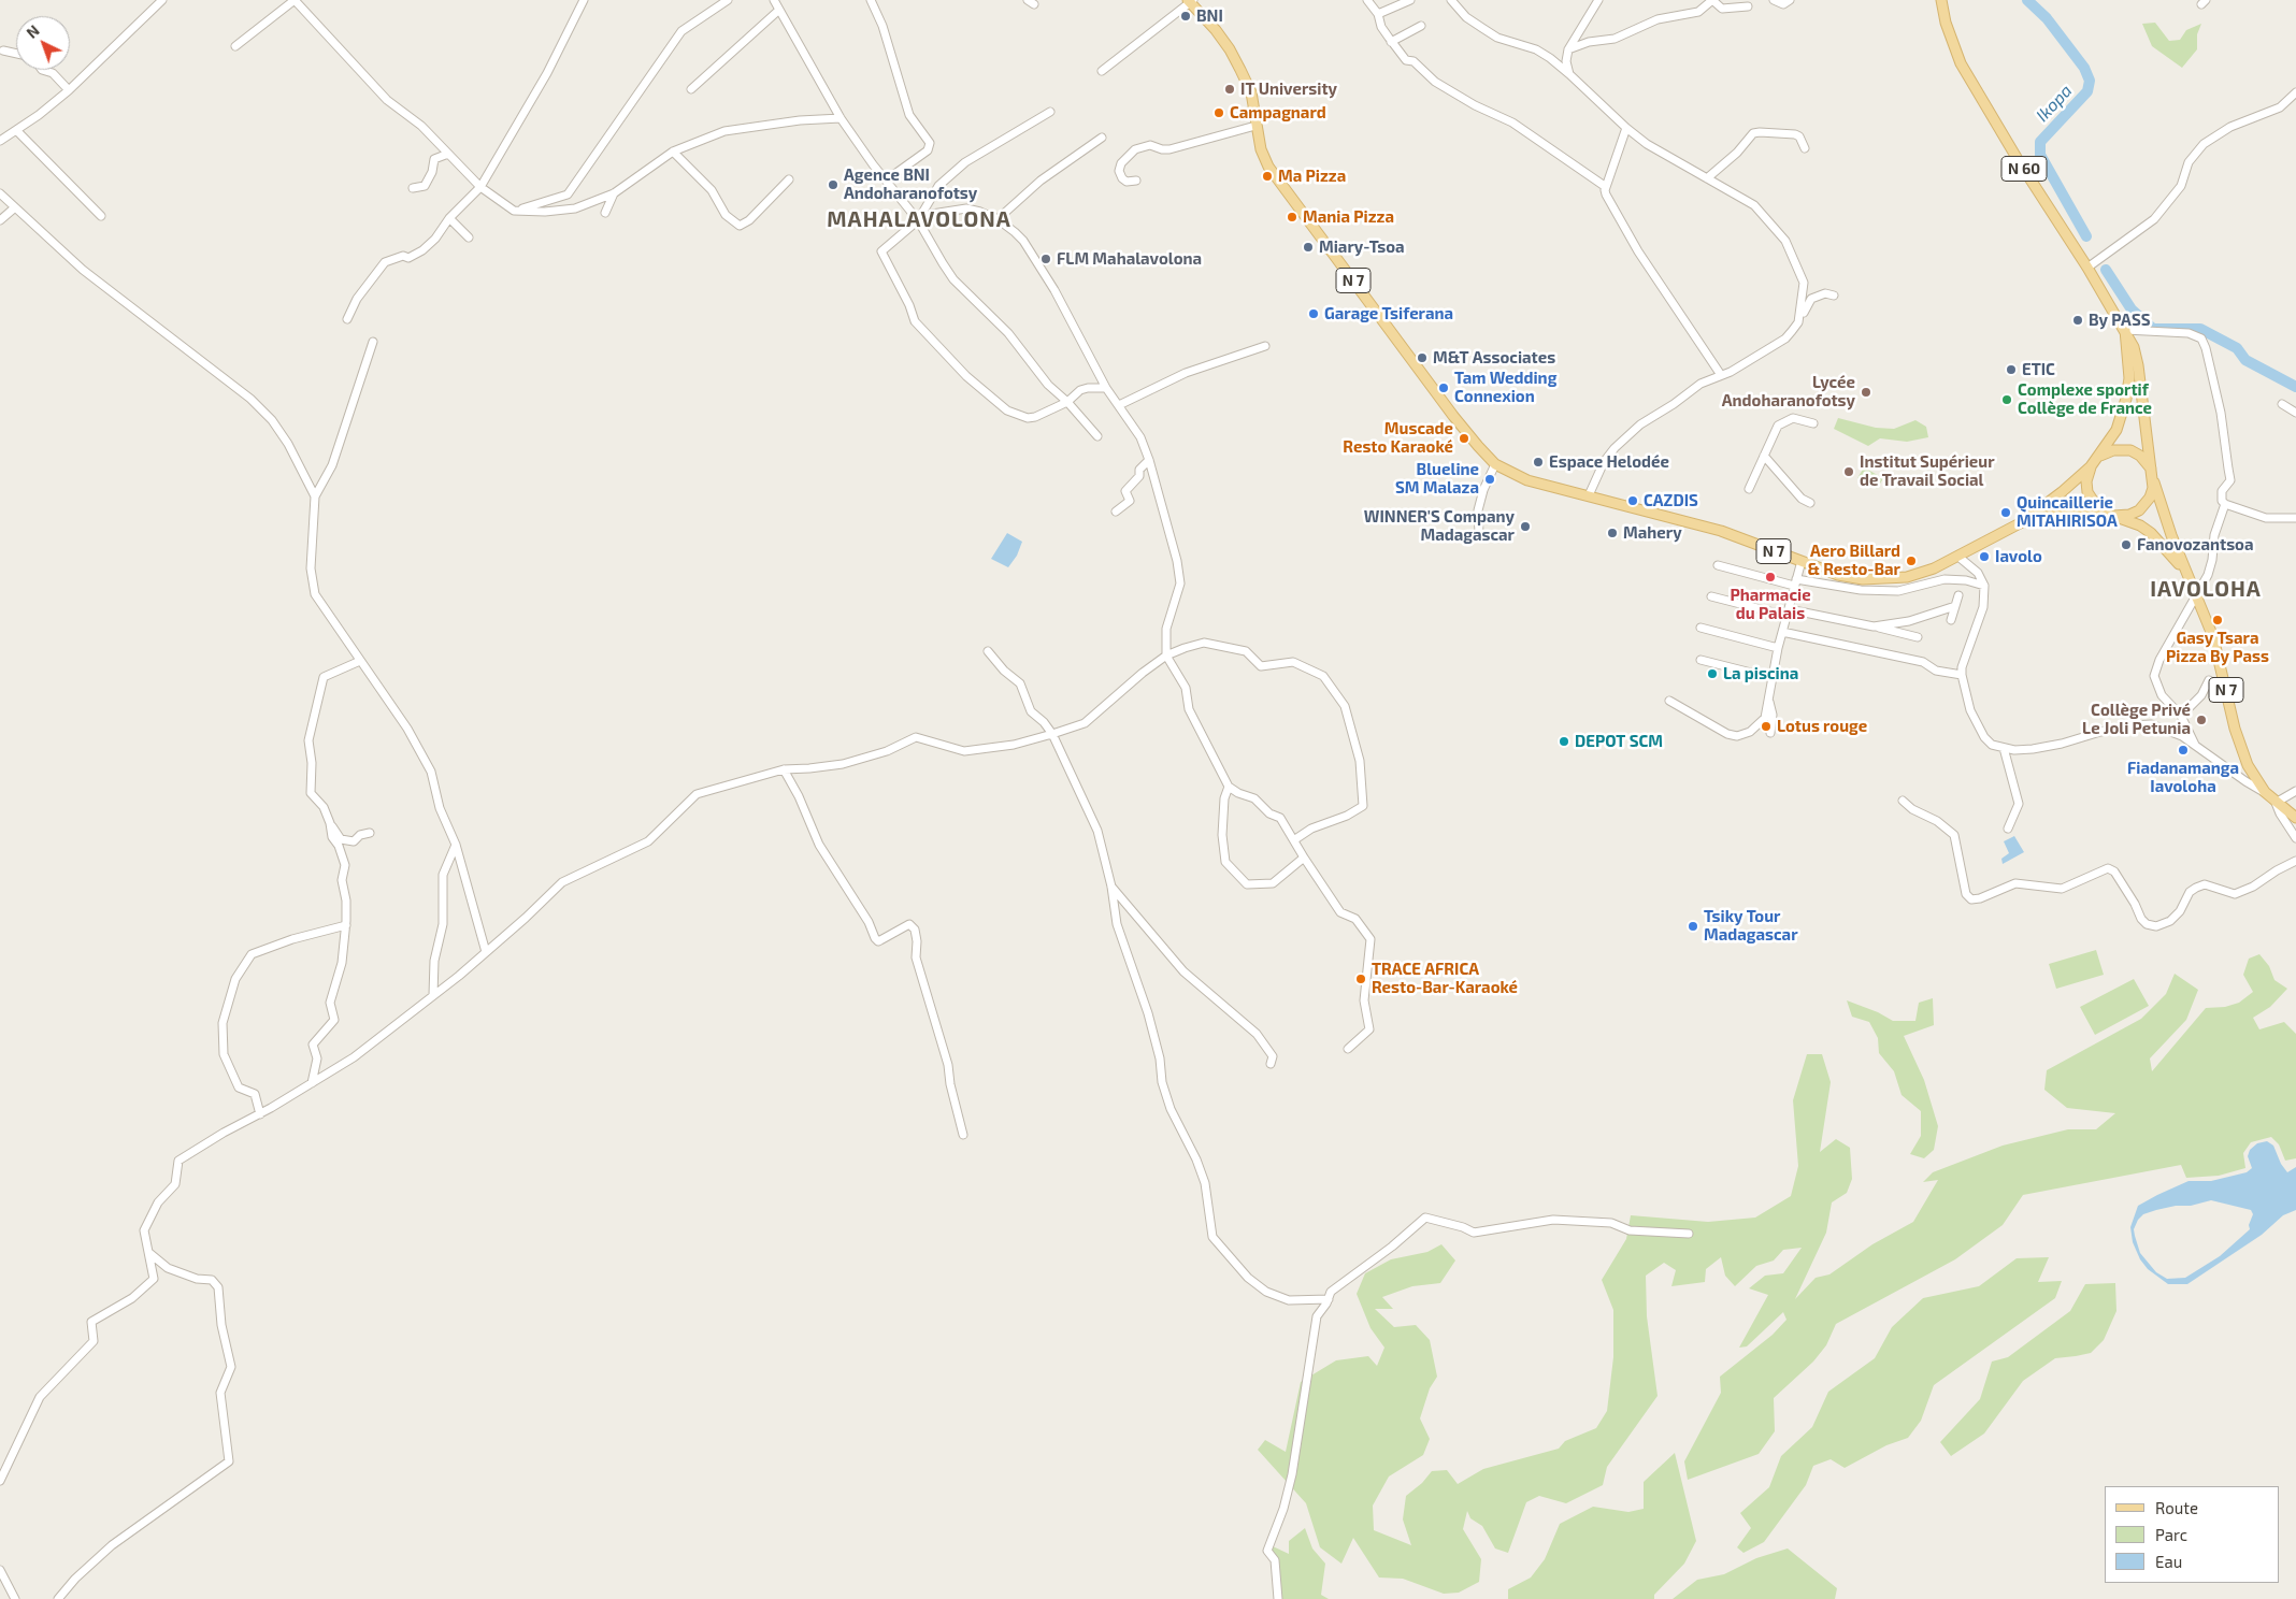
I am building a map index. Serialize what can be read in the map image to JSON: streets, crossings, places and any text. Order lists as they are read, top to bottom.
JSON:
{
  "streets": {
    "main road": ["N 60", "N 7"]
  },
  "districts": ["MAHALAVOLONA", "IAVOLOHA"],
  "water": ["Ikopa"],
  "places": [
    "BNI",
    "IT University",
    "Campagnard",
    "Ma Pizza",
    "Agence BNI Andoharanofotsy",
    "Mania Pizza",
    "Miary-Tsoa",
    "FLM Mahalavolona",
    "Garage Tsiferana",
    "By PASS",
    "M&T Associates",
    "ETIC",
    "Tam Wedding Connexion",
    "Lycée Andoharanofotsy",
    "Complexe sportif Collège de France",
    "Muscade Resto Karaoké",
    "Espace Helodée",
    "Institut Supérieur de Travail Social",
    "Blueline SM Malaza",
    "CAZDIS",
    "Quincaillerie MITAHIRISOA",
    "WINNER'S Company Madagascar",
    "Mahery",
    "Fanovozantsoa",
    "Iavolo",
    "Aero Billard & Resto-Bar",
    "Pharmacie du Palais",
    "Gasy Tsara Pizza By Pass",
    "La piscina",
    "Collège Privé Le Joli Petunia",
    "Lotus rouge",
    "DEPOT SCM",
    "Fiadanamanga Iavoloha",
    "Tsiky Tour Madagascar",
    "TRACE AFRICA Resto-Bar-Karaoké"
  ],
  "legend": ["Route", "Parc", "Eau"],
  "north": "top left"
}
